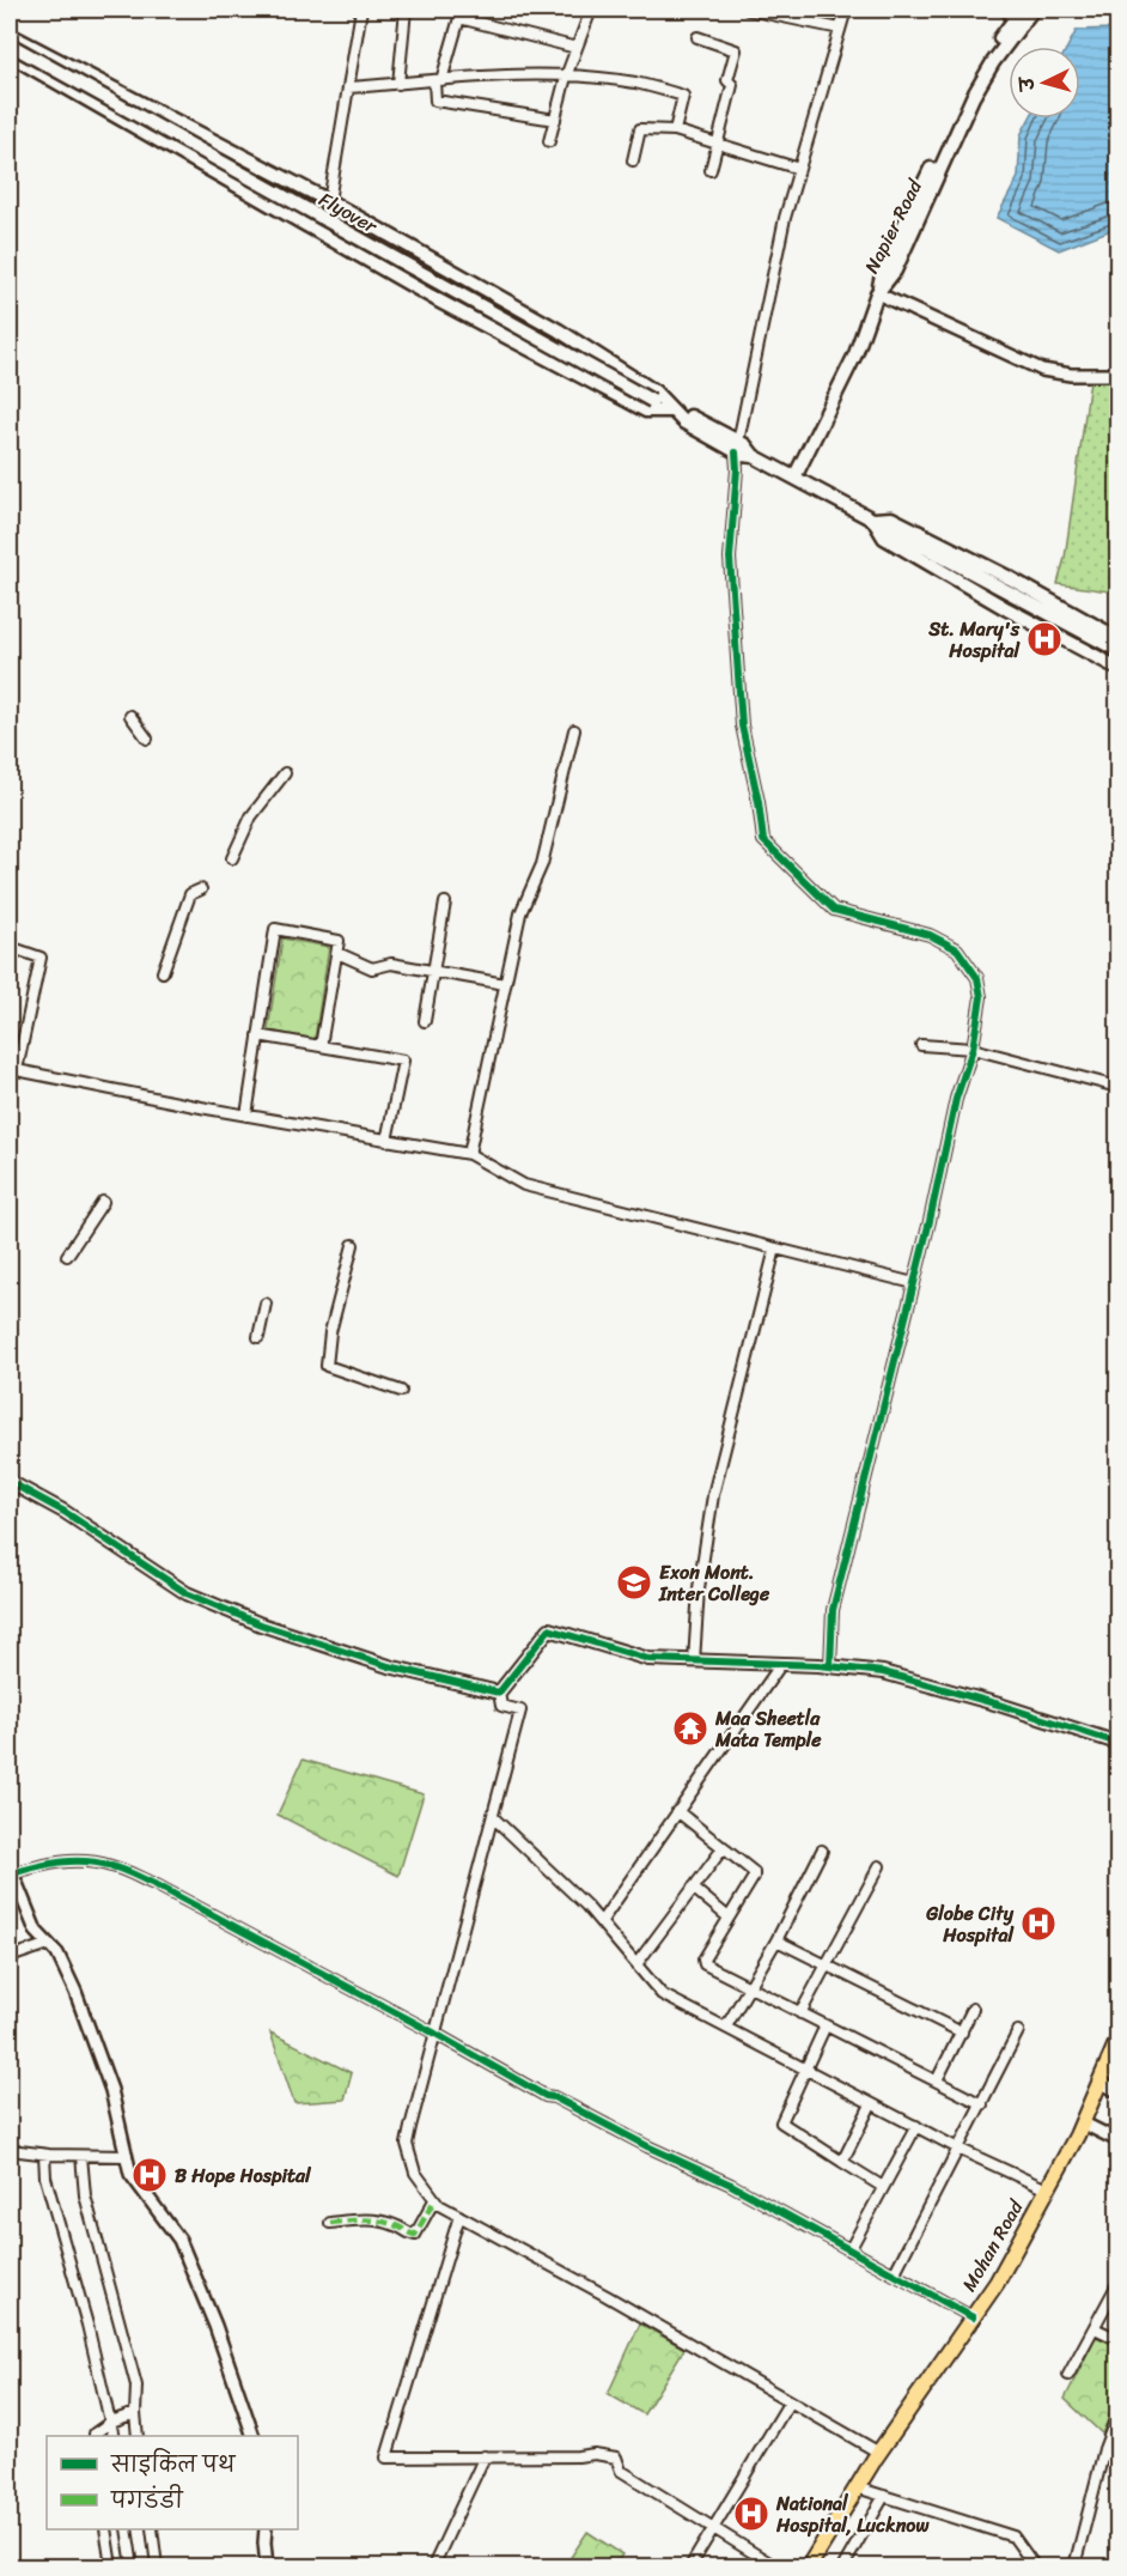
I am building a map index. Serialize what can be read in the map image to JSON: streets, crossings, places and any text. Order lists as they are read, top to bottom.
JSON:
{
  "streets": {
    "main road": ["Flyover", "Napier Road", "Mohan Road"]
  },
  "places": {
    "hospital": [
      "St. Mary's Hospital",
      "Globe City Hospital",
      "B Hope Hospital",
      "National Hospital, Lucknow"
    ],
    "school or university": ["Exon Mont. Inter College"],
    "temple": ["Maa Sheetla Mata Temple"]
  },
  "legend": ["साइकिल पथ", "पगडंडी"],
  "north": "left"
}
